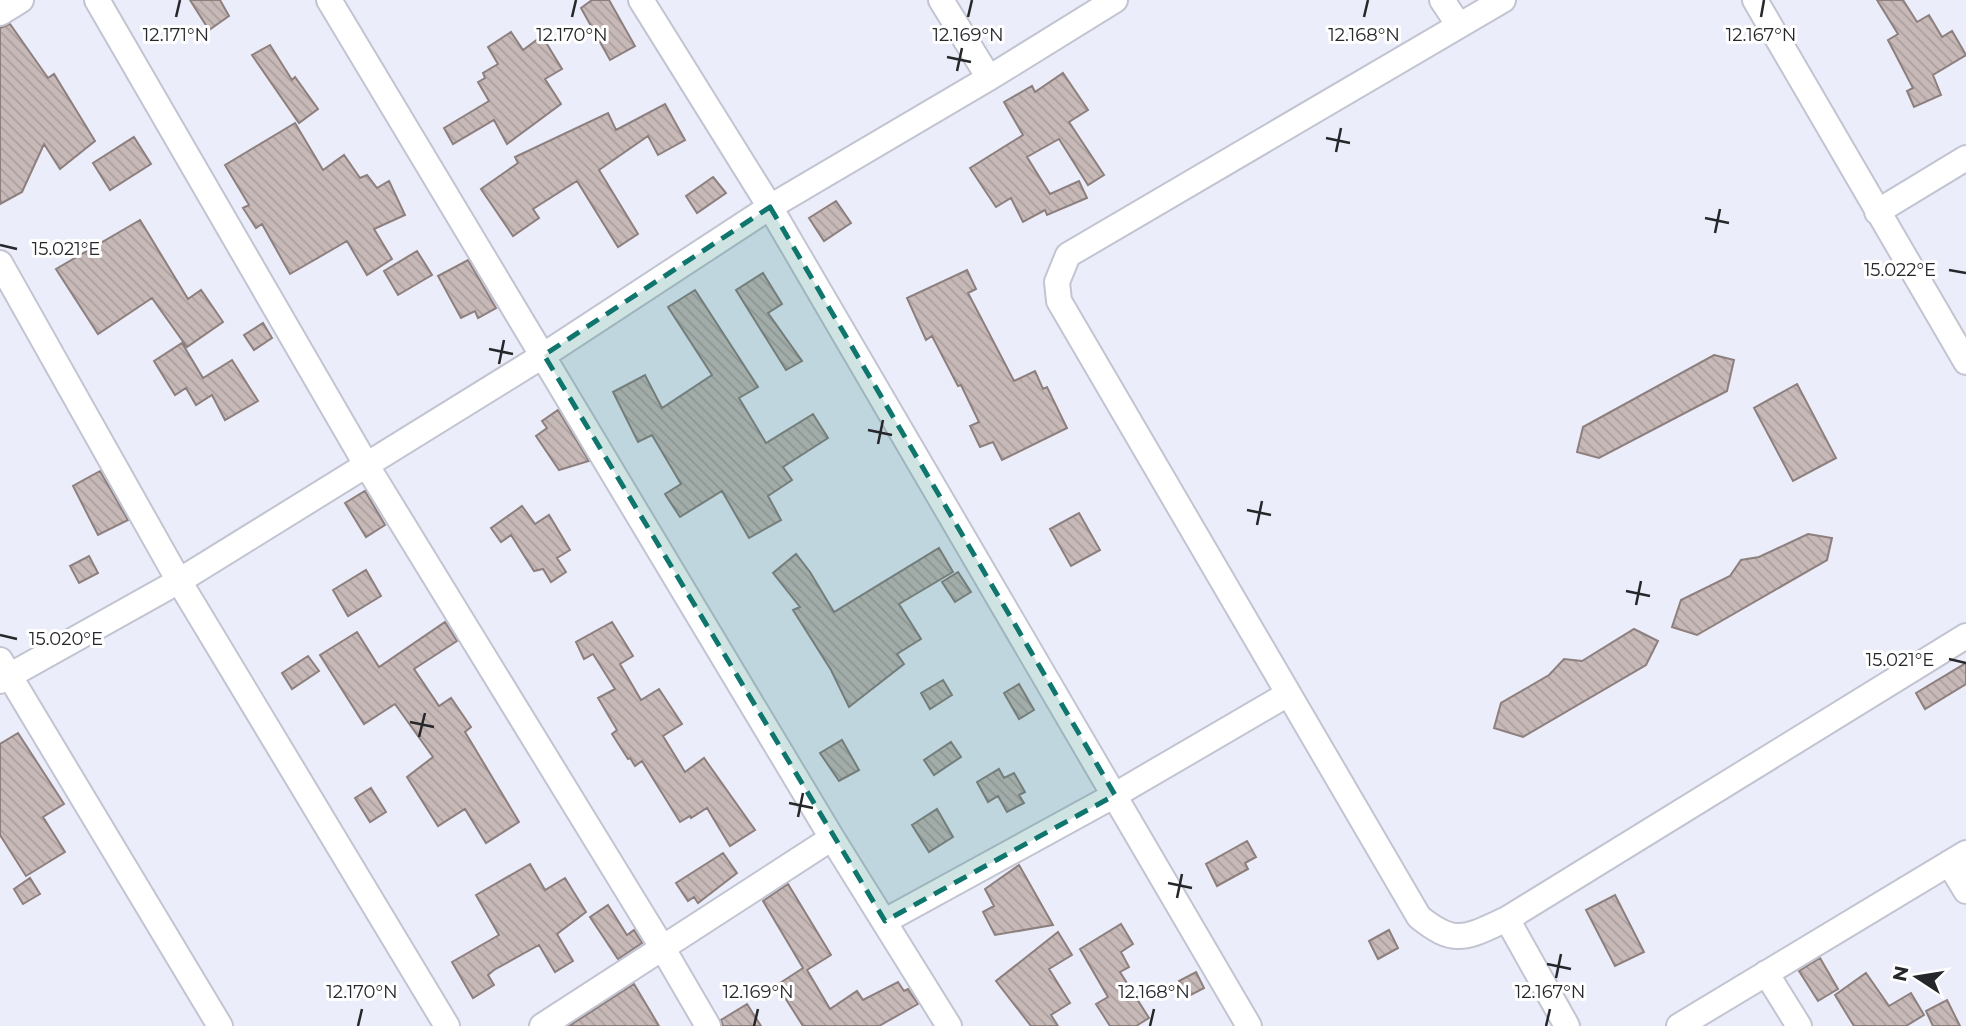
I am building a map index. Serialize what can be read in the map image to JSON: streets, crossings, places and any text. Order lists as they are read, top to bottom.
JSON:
{
  "north": "left",
  "coordinates": [
    "12.171°N",
    "12.170°N",
    "12.169°N",
    "12.168°N",
    "12.167°N",
    "15.021°E",
    "15.022°E",
    "15.020°E"
  ]
}
